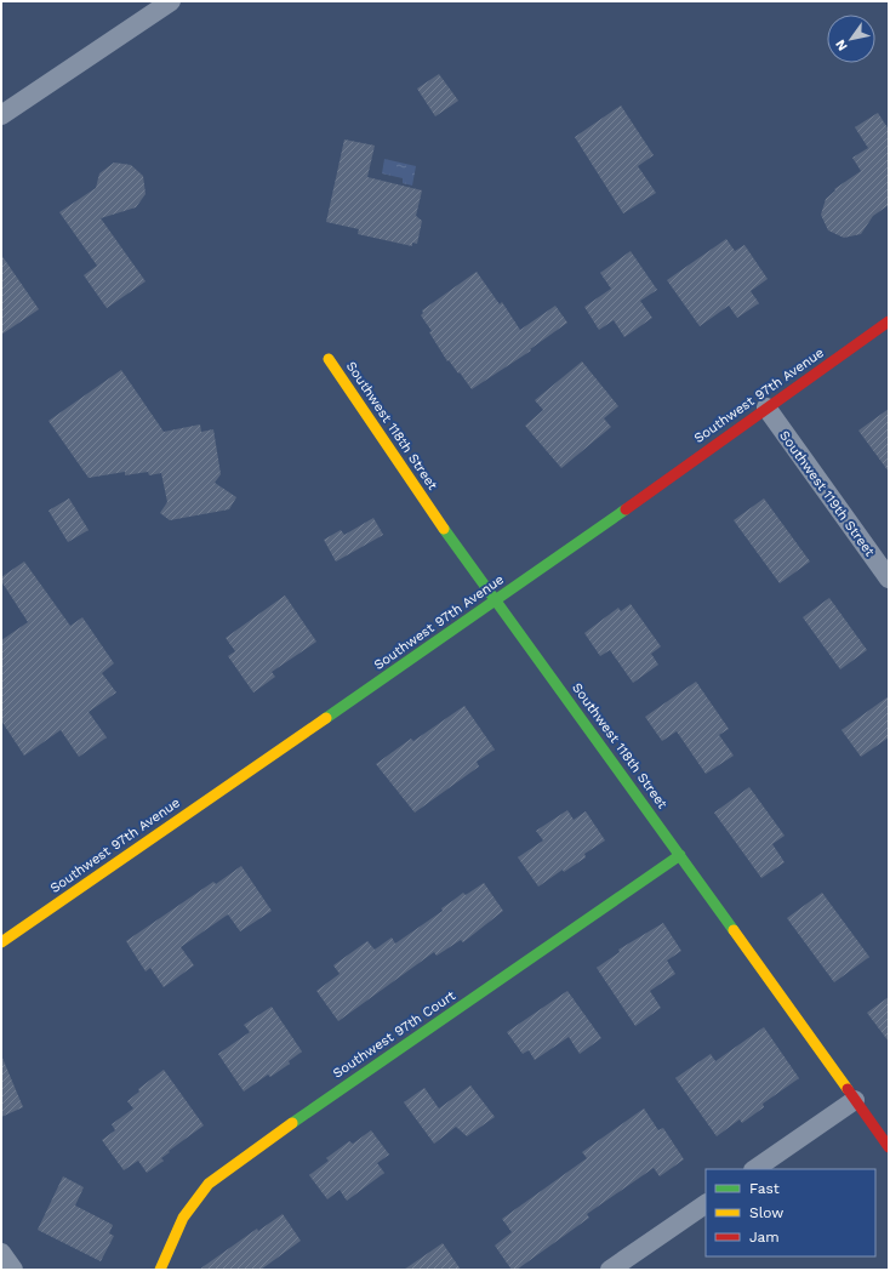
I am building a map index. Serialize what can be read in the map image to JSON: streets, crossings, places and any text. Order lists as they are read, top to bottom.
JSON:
{
  "streets": {
    "street": [
      "Southwest 97th Avenue",
      "Southwest 118th Street",
      "Southwest 119th Street",
      "Southwest 97th Court"
    ]
  },
  "crossings": [
    ["Southwest 97th Avenue", "Southwest 118th Street"],
    ["Southwest 97th Avenue", "Southwest 119th Street"],
    ["Southwest 118th Street", "Southwest 97th Court"]
  ],
  "legend": ["Fast", "Slow", "Jam"],
  "north": "bottom left"
}
